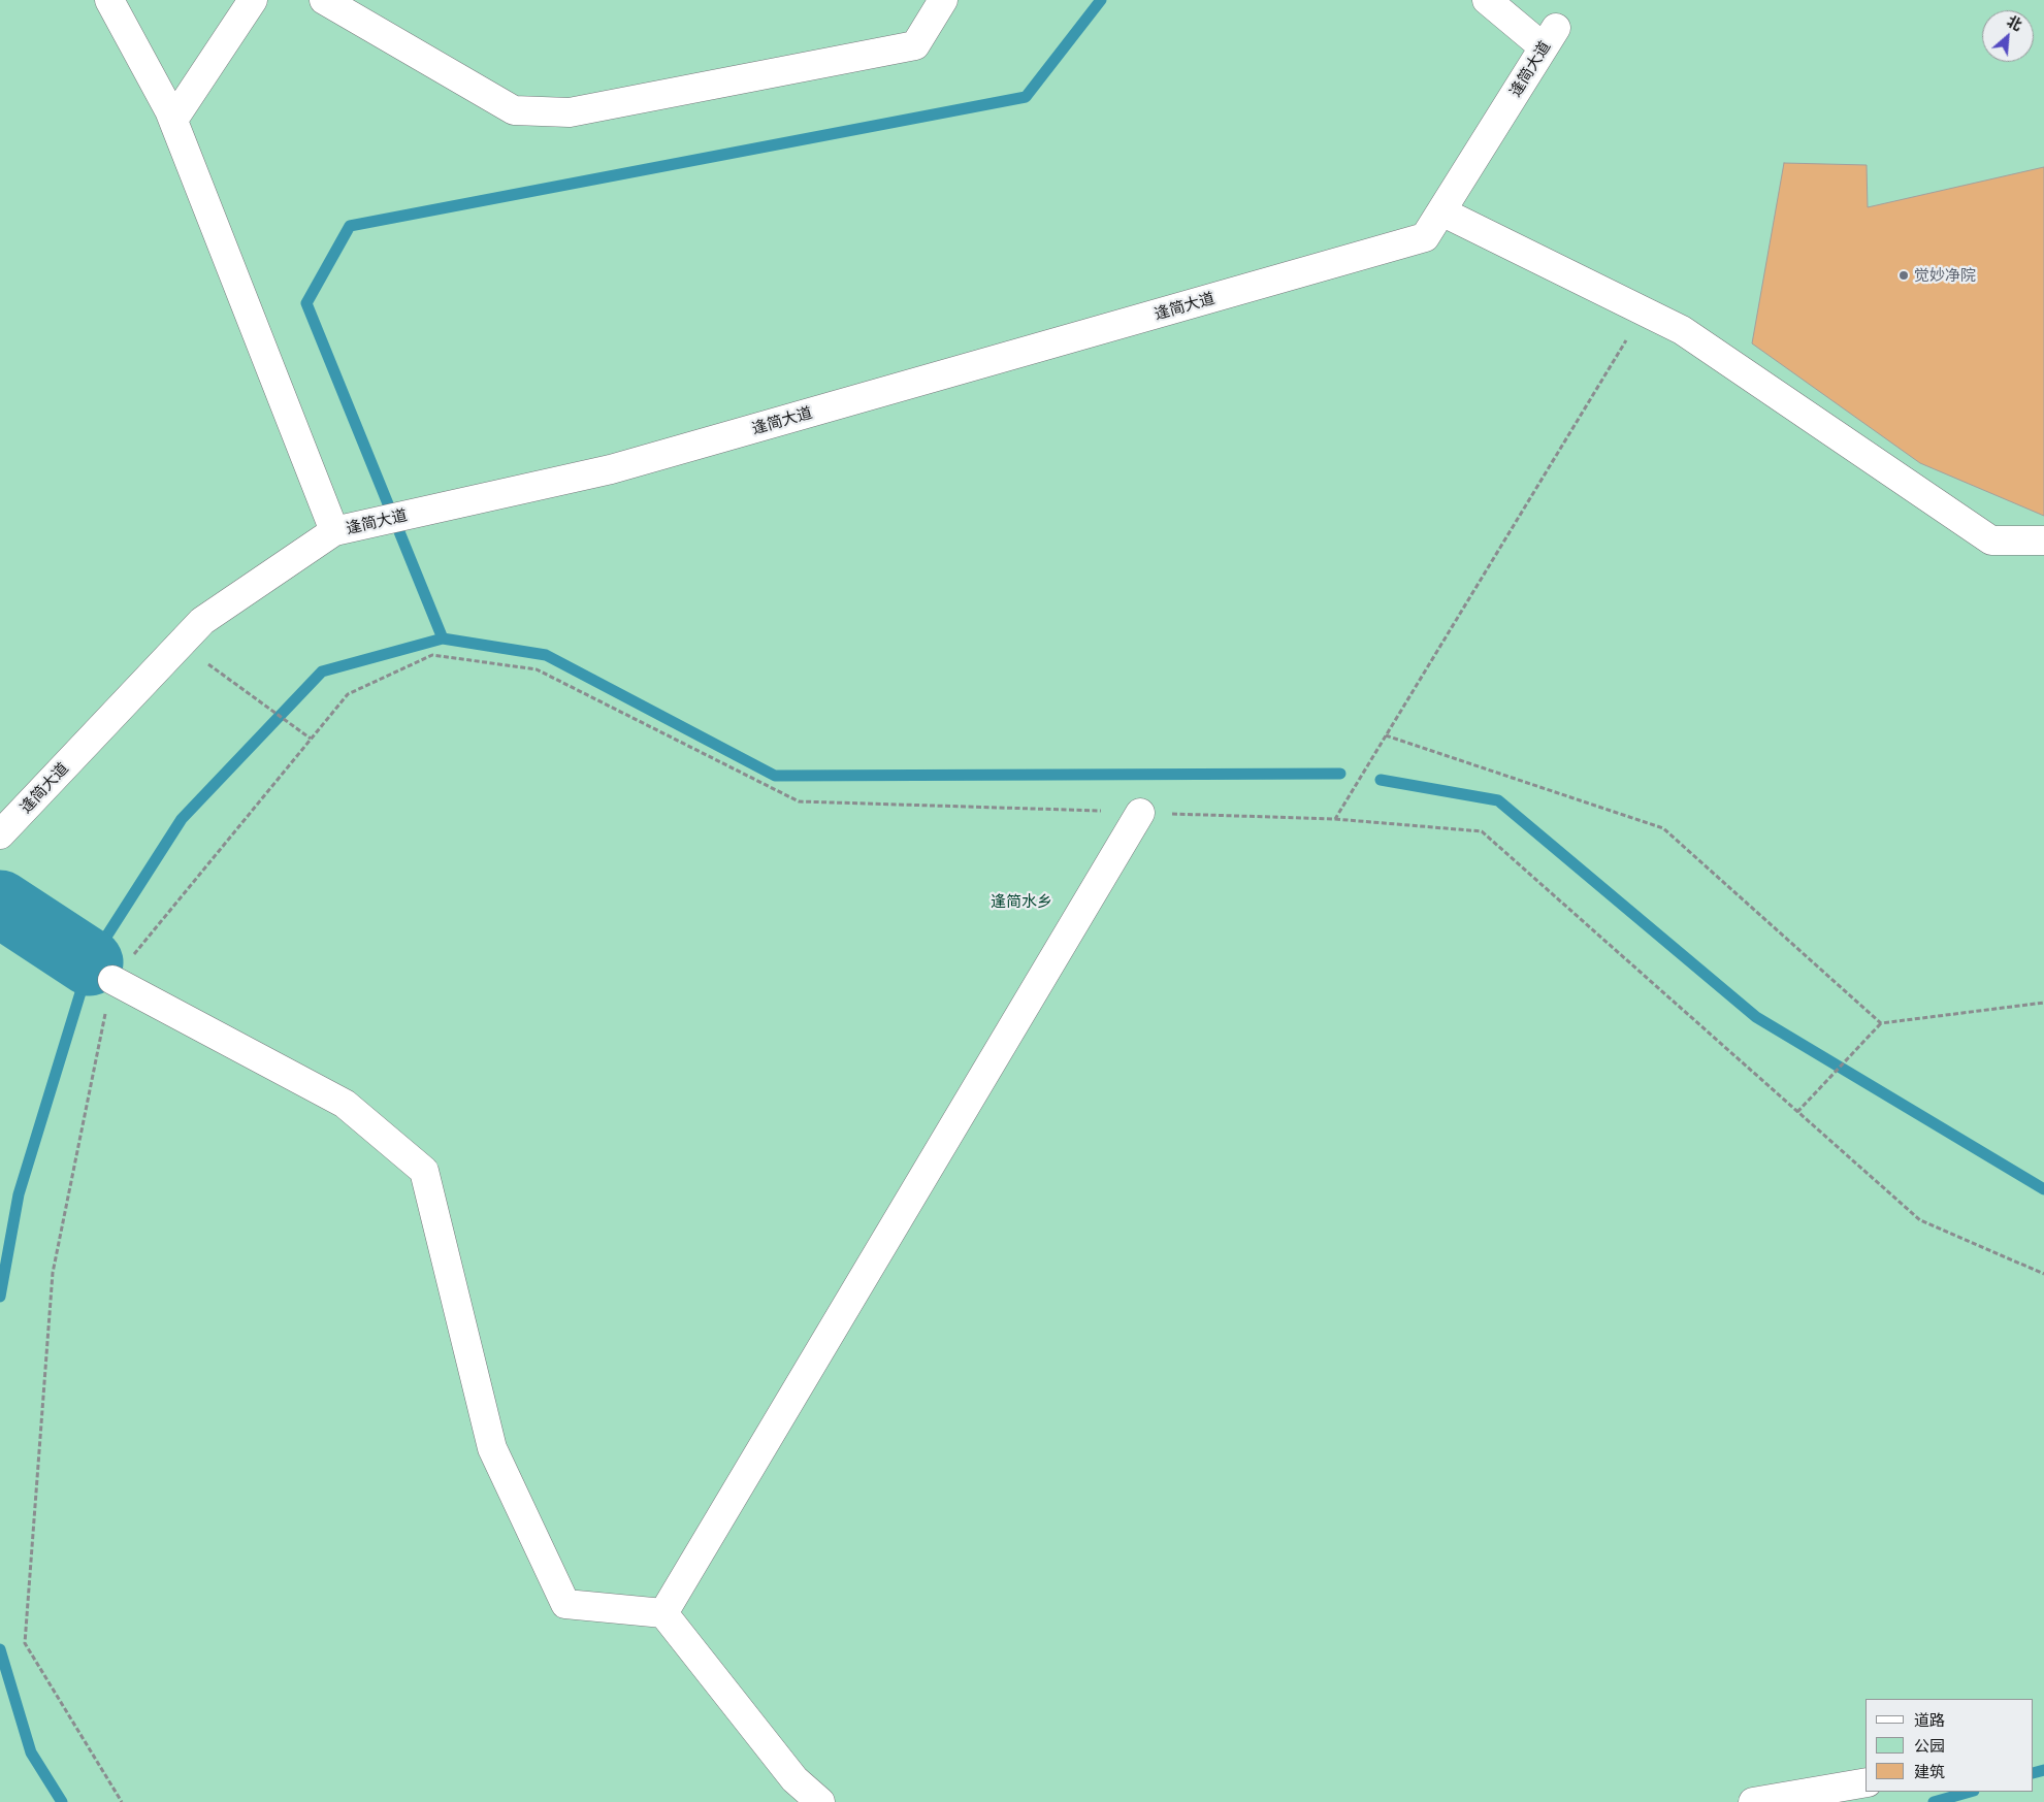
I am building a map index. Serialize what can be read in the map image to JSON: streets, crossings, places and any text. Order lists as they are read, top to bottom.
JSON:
{
  "streets": {
    "street": ["逢简大道"]
  },
  "parks": ["逢简水乡"],
  "places": ["觉妙净院"],
  "legend": ["道路", "公园", "建筑"],
  "north": "top right"
}
